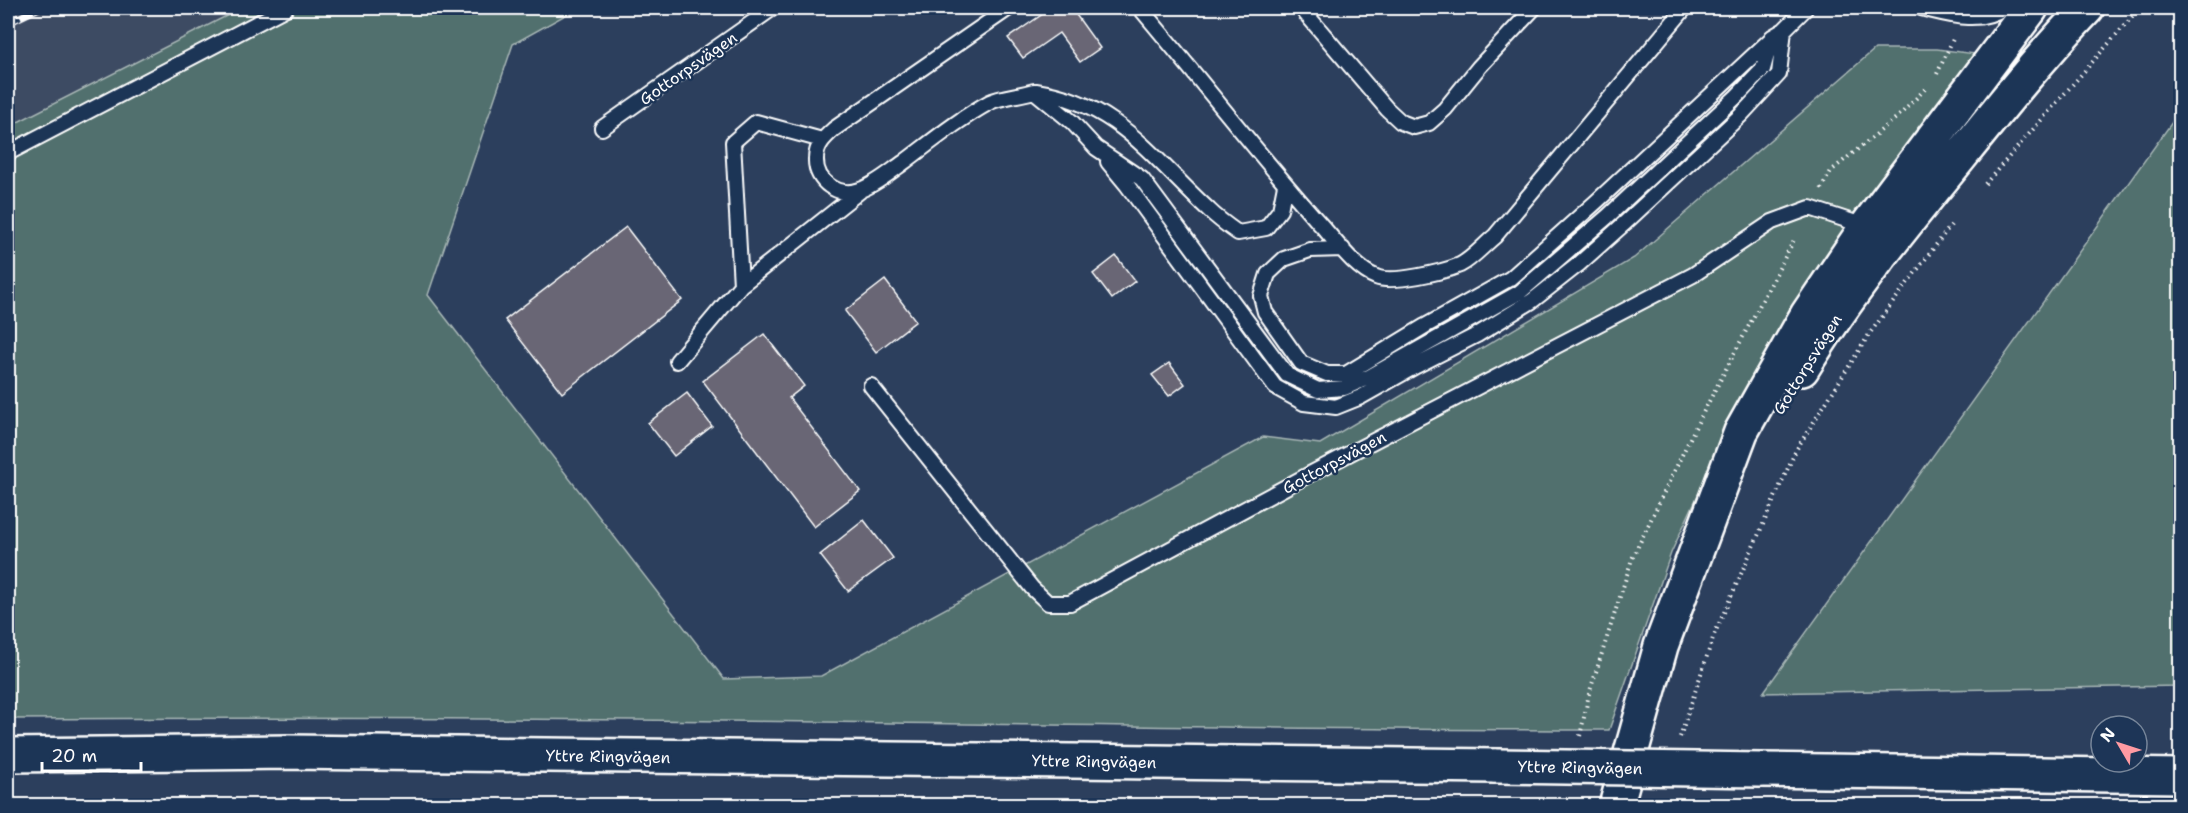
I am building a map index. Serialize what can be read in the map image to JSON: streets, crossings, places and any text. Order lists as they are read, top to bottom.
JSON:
{
  "streets": {
    "main road": ["Gottorpsvägen", "Yttre Ringvägen"]
  },
  "scale_bar": "20 m",
  "north": "top left"
}
